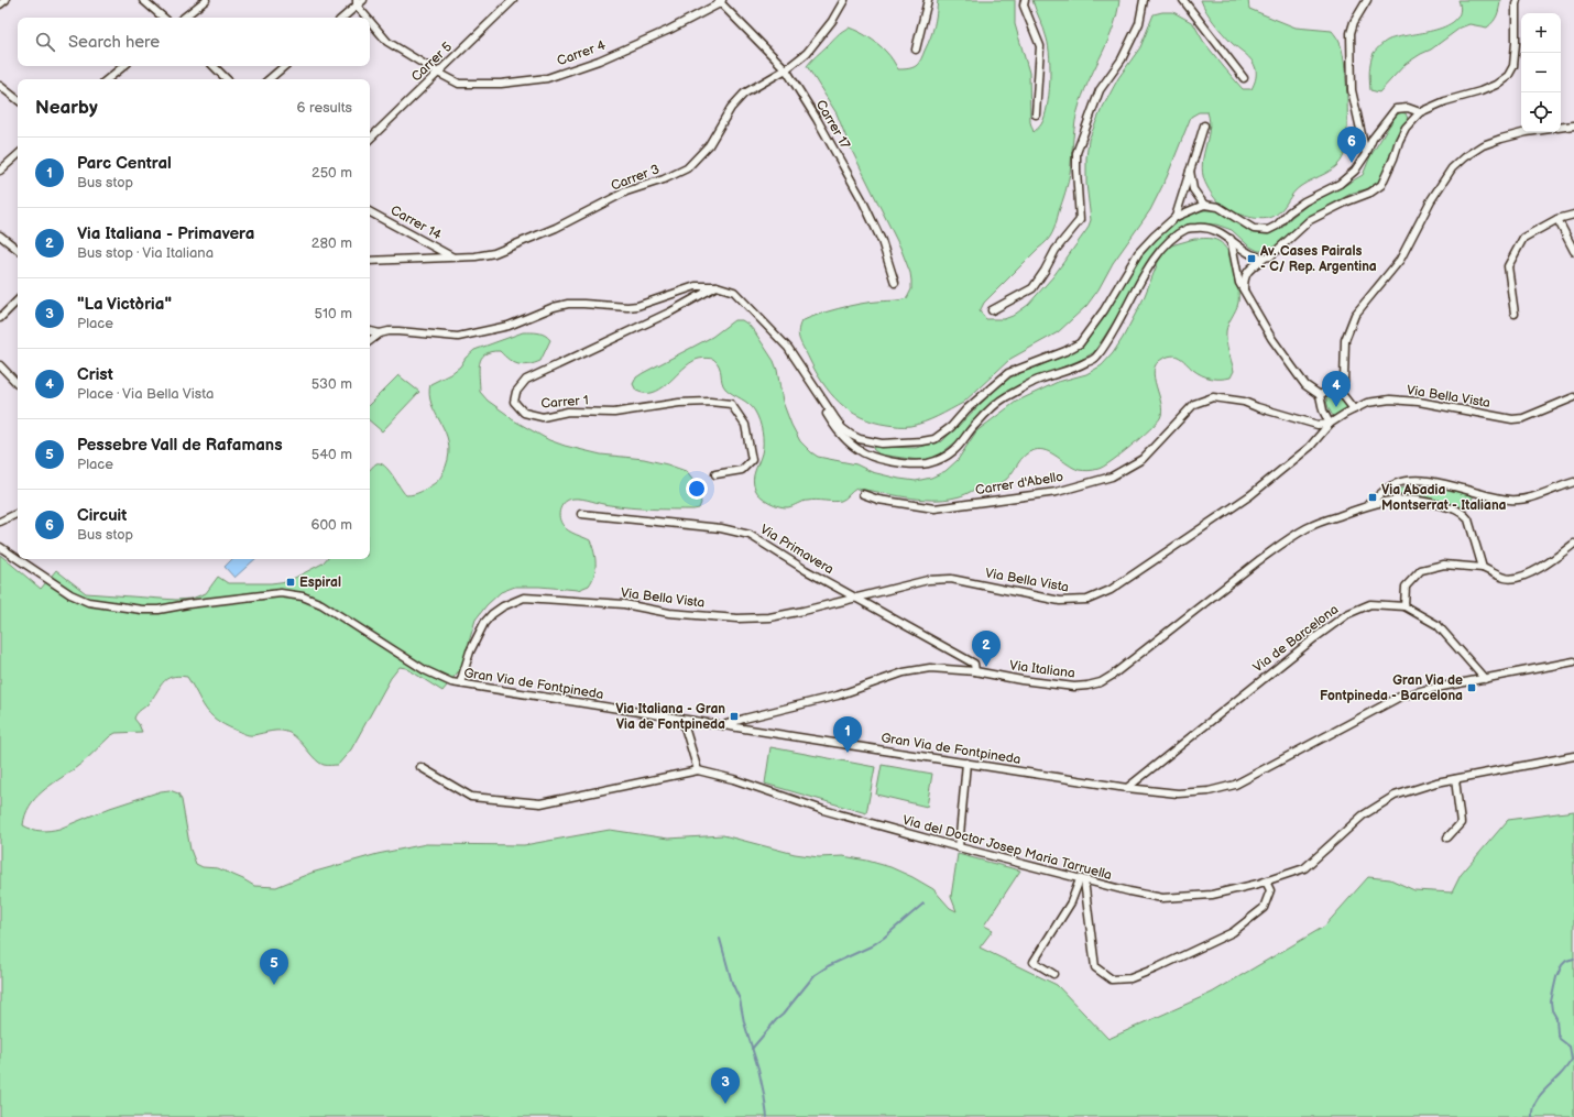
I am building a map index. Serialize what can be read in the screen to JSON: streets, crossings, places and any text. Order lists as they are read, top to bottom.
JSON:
{
  "streets": {
    "street": [
      "Carrer 4",
      "Carrer 5",
      "Carrer 17",
      "Carrer 3",
      "Carrer 14",
      "Via Bella Vista",
      "Carrer 1",
      "Carrer d'Abello",
      "Via Primavera",
      "Via de Barcelona",
      "Via Italiana",
      "Gran Via de Fontpineda",
      "Via del Doctor Josep Maria Tarruella"
    ]
  },
  "crossings": [
    ["Carrer 4", "Carrer 5"],
    ["Carrer 4", "Carrer 17"],
    ["Carrer 17", "Carrer 3"],
    ["Carrer 3", "Carrer 14"],
    ["Via Bella Vista", "Carrer d'Abello"],
    ["Via Bella Vista", "Via Primavera"],
    ["Via Bella Vista", "Gran Via de Fontpineda"],
    ["Via Primavera", "Via Italiana"],
    ["Via de Barcelona", "Gran Via de Fontpineda"],
    ["Via Italiana", "Gran Via de Fontpineda"]
  ],
  "places": {
    "transit": [
      "Av. Cases Pairals - C/ Rep. Argentina",
      "Via Abadia Montserrat - Italiana",
      "Espiral",
      "Gran Via de Fontpineda - Barcelona",
      "Via Italiana - Gran Via de Fontpineda"
    ]
  },
  "page": {
    "map_buttons": ["+", "−"],
    "search": "Search here",
    "heading": ["Nearby", "6 results"],
    "pins": [
      "6",
      "4",
      "2",
      "1",
      "5",
      "3"
    ],
    "list": [
      {
        "mark": "1",
        "name": "Parc Central",
        "note": "Bus stop",
        "value": "250 m"
      },
      {
        "mark": "2",
        "name": "Via Italiana - Primavera",
        "note": "Bus stop · Via Italiana",
        "value": "280 m"
      },
      {
        "mark": "3",
        "name": "\"La Victòria\"",
        "note": "Place",
        "value": "510 m"
      },
      {
        "mark": "4",
        "name": "Crist",
        "note": "Place · Via Bella Vista",
        "value": "530 m"
      },
      {
        "mark": "5",
        "name": "Pessebre Vall de Rafamans",
        "note": "Place",
        "value": "540 m"
      },
      {
        "mark": "6",
        "name": "Circuit",
        "note": "Bus stop",
        "value": "600 m"
      }
    ]
  }
}
